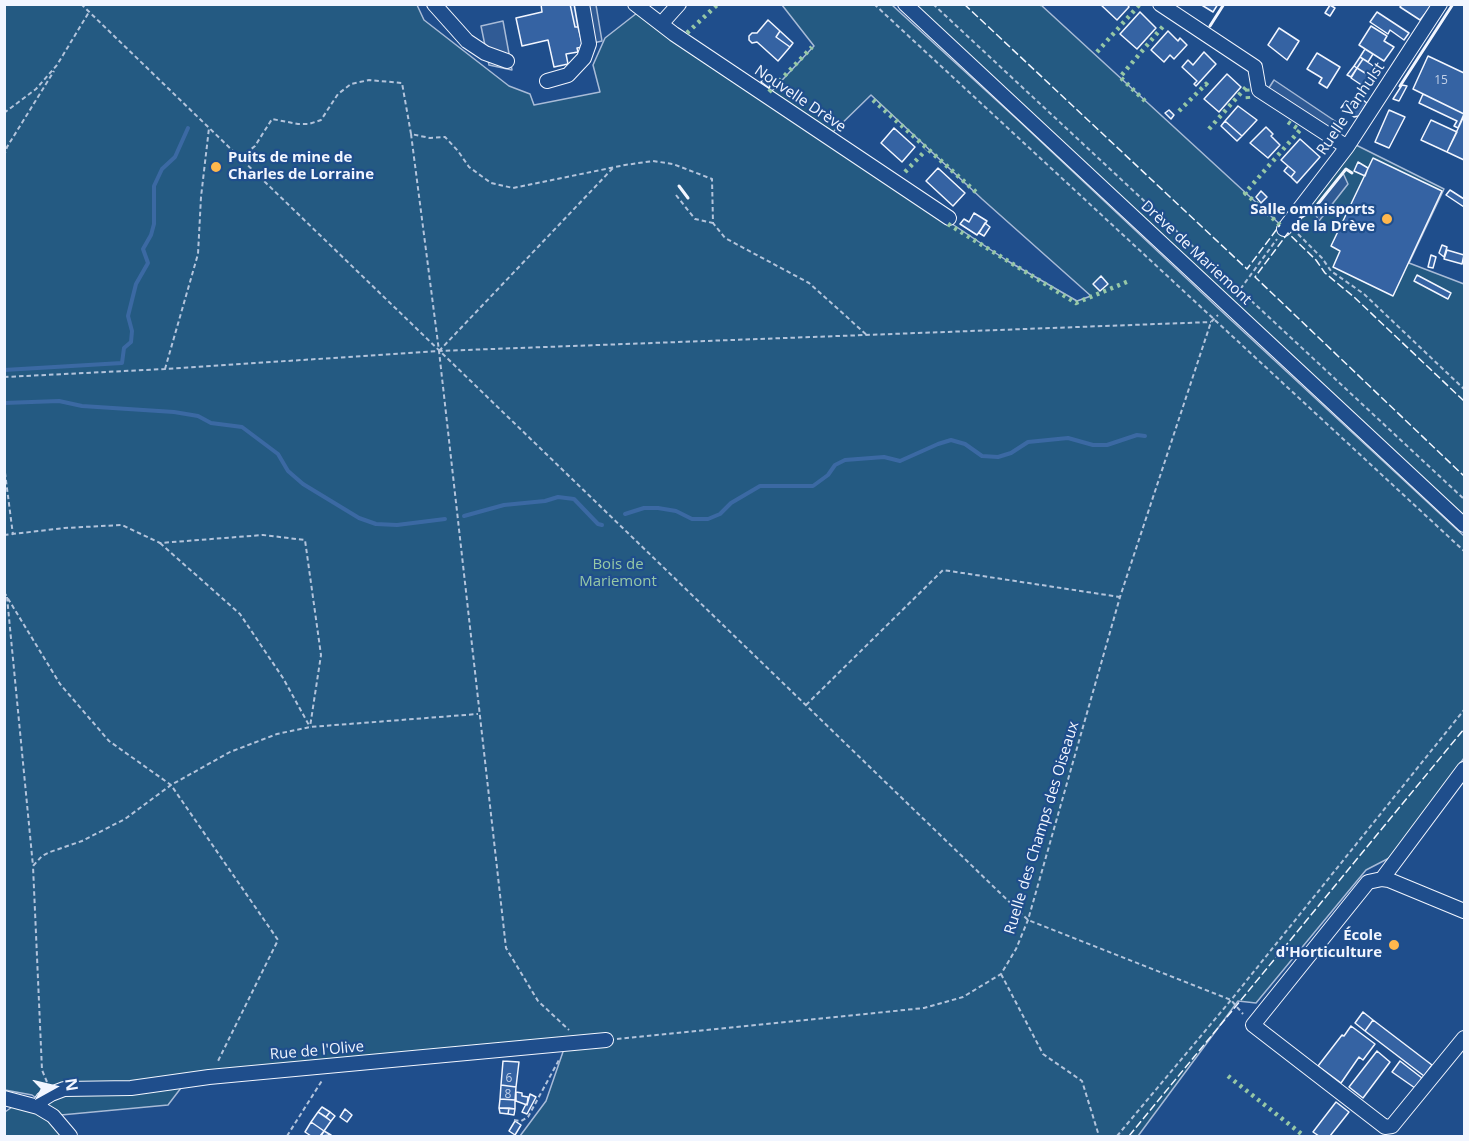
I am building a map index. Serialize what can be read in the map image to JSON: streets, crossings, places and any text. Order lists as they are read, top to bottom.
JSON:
{
  "streets": {
    "street": [
      "Nouvelle Drève",
      "Ruelle Vanhulst",
      "Drève de Mariemont",
      "Rue de l'Olive"
    ],
    "path": ["Ruelle des Champs des Oiseaux"]
  },
  "crossings": [
    ["Ruelle Vanhulst", "Ruelle des Champs des Oiseaux"],
    ["Drève de Mariemont", "Ruelle des Champs des Oiseaux"],
    ["Ruelle des Champs des Oiseaux", "Rue de l'Olive"]
  ],
  "parks": ["Bois de Mariemont"],
  "places": ["Puits de mine de Charles de Lorraine", "Salle omnisports de la Drève", "École d'Horticulture"],
  "house_numbers": ["15", "6", "8"],
  "north": "right"
}
